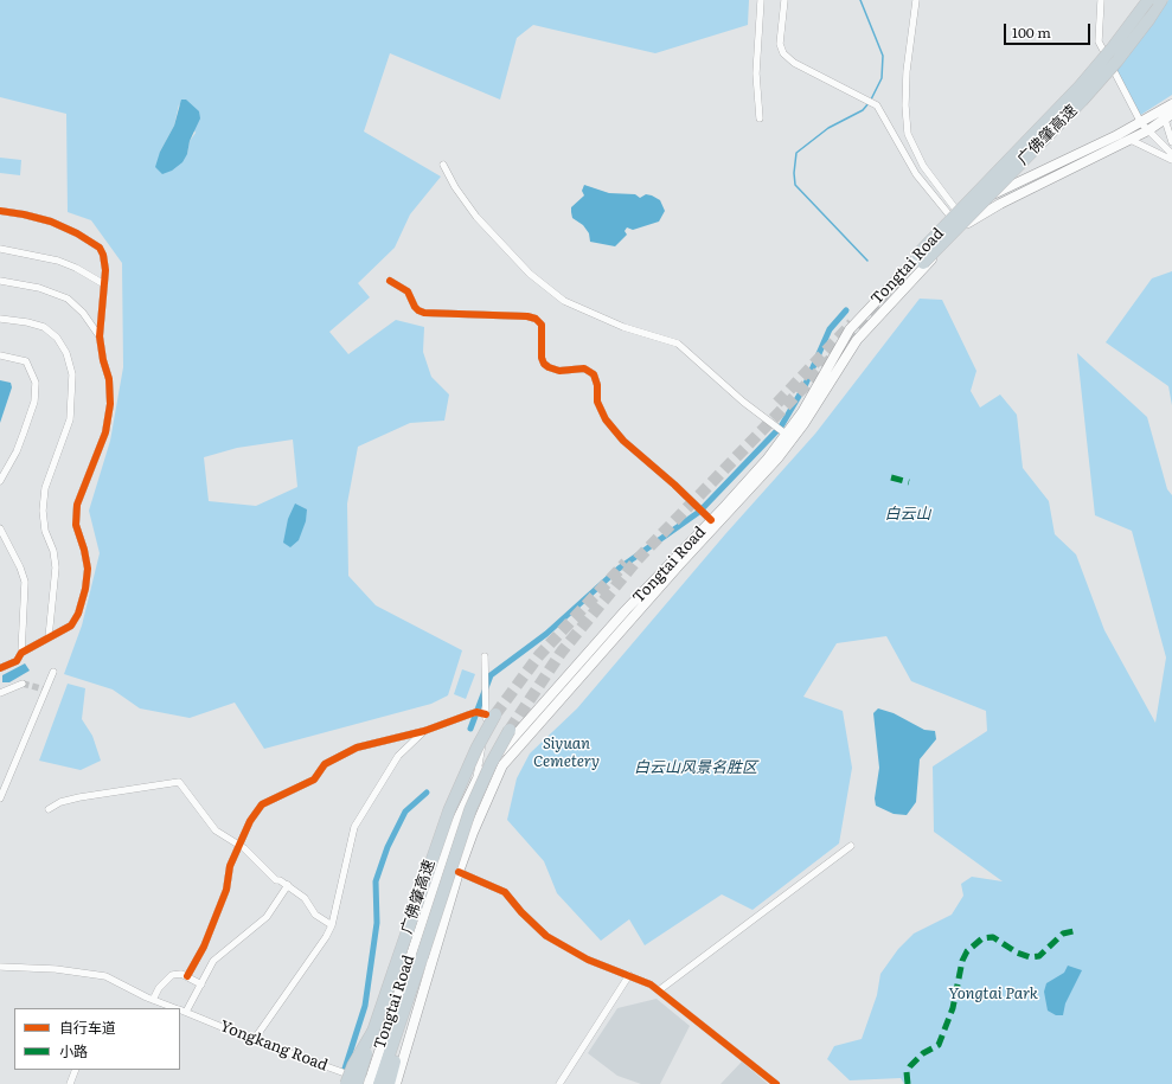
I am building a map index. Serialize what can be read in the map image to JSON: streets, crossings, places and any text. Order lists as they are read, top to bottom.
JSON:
{
  "streets": {
    "highway": ["广佛肇高速"],
    "main road": ["Tongtai Road"],
    "street": ["Yongkang Road"]
  },
  "crossings": [
    ["广佛肇高速", "Tongtai Road"],
    ["广佛肇高速", "Yongkang Road"],
    ["Tongtai Road", "Yongkang Road"]
  ],
  "parks": [
    "白云山",
    "Siyuan Cemetery",
    "白云山风景名胜区",
    "Yongtai Park"
  ],
  "legend": ["自行车道", "小路"],
  "scale_bar": "100 m"
}
